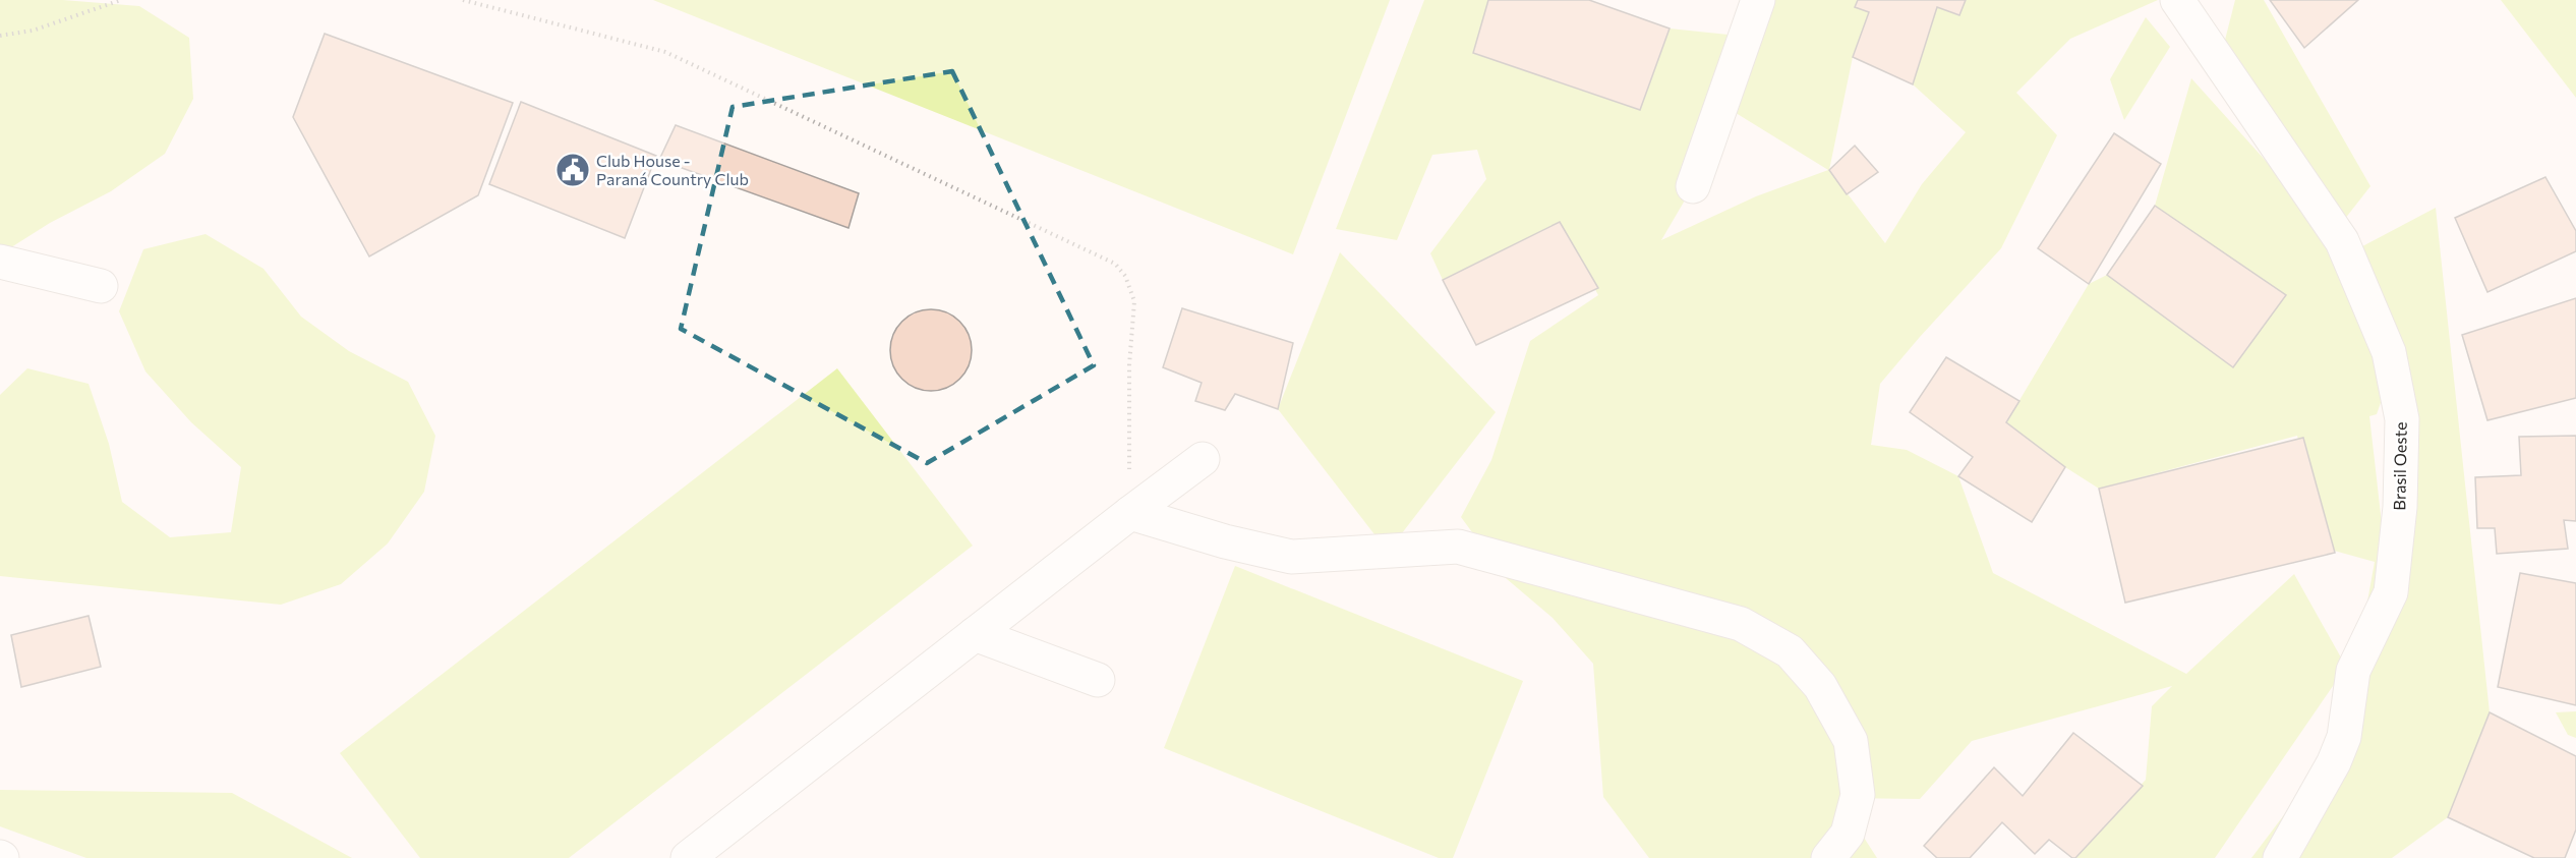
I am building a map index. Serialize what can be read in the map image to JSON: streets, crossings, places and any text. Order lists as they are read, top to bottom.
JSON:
{
  "streets": {
    "street": ["Brasil Oeste"]
  },
  "places": {
    "public building": ["Club House - Paraná Country Club"]
  }
}
